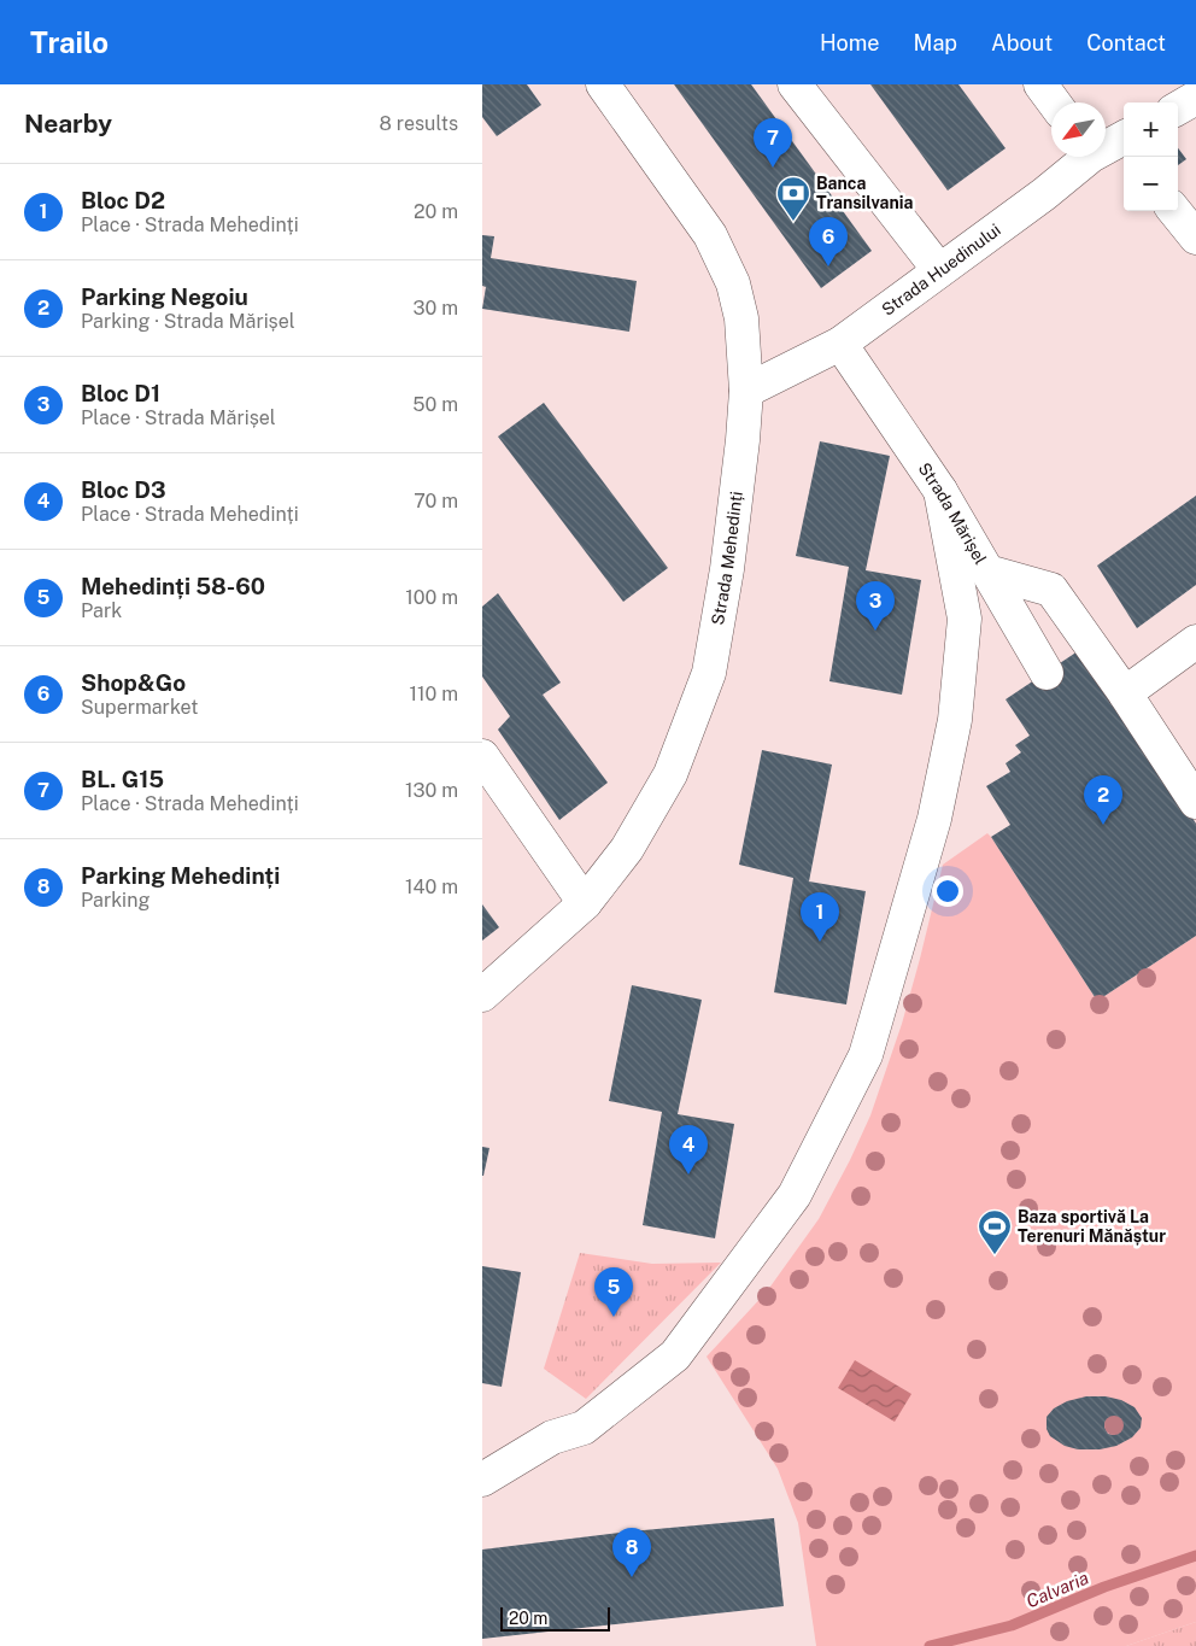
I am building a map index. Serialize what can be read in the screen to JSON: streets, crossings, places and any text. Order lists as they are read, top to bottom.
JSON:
{
  "streets": {
    "street": ["Strada Huedinului", "Strada Mărișel", "Strada Mehedinți"]
  },
  "crossings": [
    ["Strada Huedinului", "Strada Mărișel"],
    ["Strada Huedinului", "Strada Mehedinți"]
  ],
  "water": ["Calvaria"],
  "places": {
    "bank": ["Banca Transilvania"],
    "sports": ["Baza sportivă La Terenuri Mănăștur"]
  },
  "scale_bar": "20 m",
  "north": "bottom left",
  "page": {
    "header": "Trailo",
    "nav": [
      "Home",
      "Map",
      "About",
      "Contact"
    ],
    "heading": ["Nearby", "8 results"],
    "map_buttons": ["+", "−"],
    "pins": [
      "7",
      "6",
      "3",
      "2",
      "1",
      "4",
      "5",
      "8"
    ],
    "list": [
      {
        "mark": "1",
        "name": "Bloc D2",
        "note": "Place · Strada Mehedinți",
        "value": "20 m"
      },
      {
        "mark": "2",
        "name": "Parking Negoiu",
        "note": "Parking · Strada Mărișel",
        "value": "30 m"
      },
      {
        "mark": "3",
        "name": "Bloc D1",
        "note": "Place · Strada Mărișel",
        "value": "50 m"
      },
      {
        "mark": "4",
        "name": "Bloc D3",
        "note": "Place · Strada Mehedinți",
        "value": "70 m"
      },
      {
        "mark": "5",
        "name": "Mehedinți 58-60",
        "note": "Park",
        "value": "100 m"
      },
      {
        "mark": "6",
        "name": "Shop&Go",
        "note": "Supermarket",
        "value": "110 m"
      },
      {
        "mark": "7",
        "name": "BL. G15",
        "note": "Place · Strada Mehedinți",
        "value": "130 m"
      },
      {
        "mark": "8",
        "name": "Parking Mehedinți",
        "note": "Parking",
        "value": "140 m"
      }
    ],
    "scale": "20 m"
  }
}
